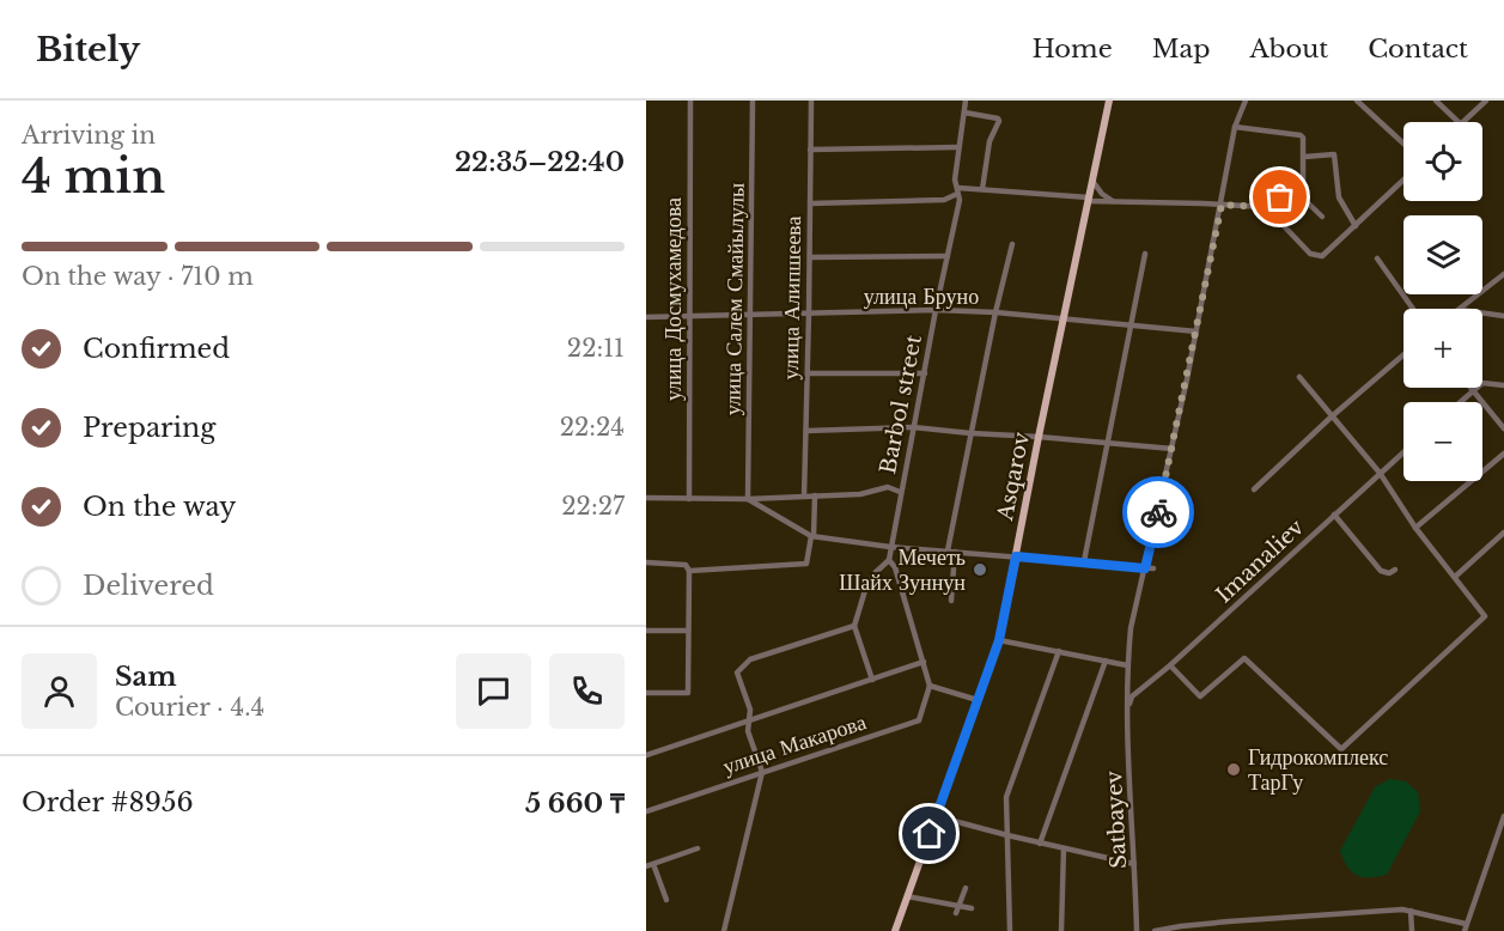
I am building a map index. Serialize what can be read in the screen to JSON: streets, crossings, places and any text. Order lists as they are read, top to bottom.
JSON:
{
  "streets": {
    "main road": ["Asqarov"],
    "street": [
      "улица Бруно",
      "улица Алипшеева",
      "улица Досмухамедова",
      "улица Салем Смайылулы",
      "Barbol street",
      "Imanaliev",
      "улица Макарова",
      "Satbayev"
    ]
  },
  "crossings": [
    ["улица Бруно", "улица Алипшеева"],
    ["улица Бруно", "улица Досмухамедова"],
    ["улица Бруно", "улица Салем Смайылулы"],
    ["улица Бруно", "Barbol street"],
    ["улица Бруно", "Asqarov"],
    ["улица Бруно", "Satbayev"],
    ["Imanaliev", "Satbayev"]
  ],
  "places": ["Мечеть Шайх Зуннун", "Гидрокомплекс ТарГу"],
  "page": {
    "header": "Bitely",
    "nav": [
      "Home",
      "Map",
      "About",
      "Contact"
    ],
    "heading": ["4 min", "Arriving in", "22:35–22:40"],
    "panel": [
      "Sam",
      "Courier · 4.4",
      "Order #8956",
      "5 660 ₸"
    ],
    "map_buttons": ["+", "−"],
    "bar": "On the way · 710 m",
    "list": [
      ["Confirmed", "22:11"],
      ["Preparing", "22:24"],
      ["On the way", "22:27"],
      "Delivered"
    ]
  }
}
